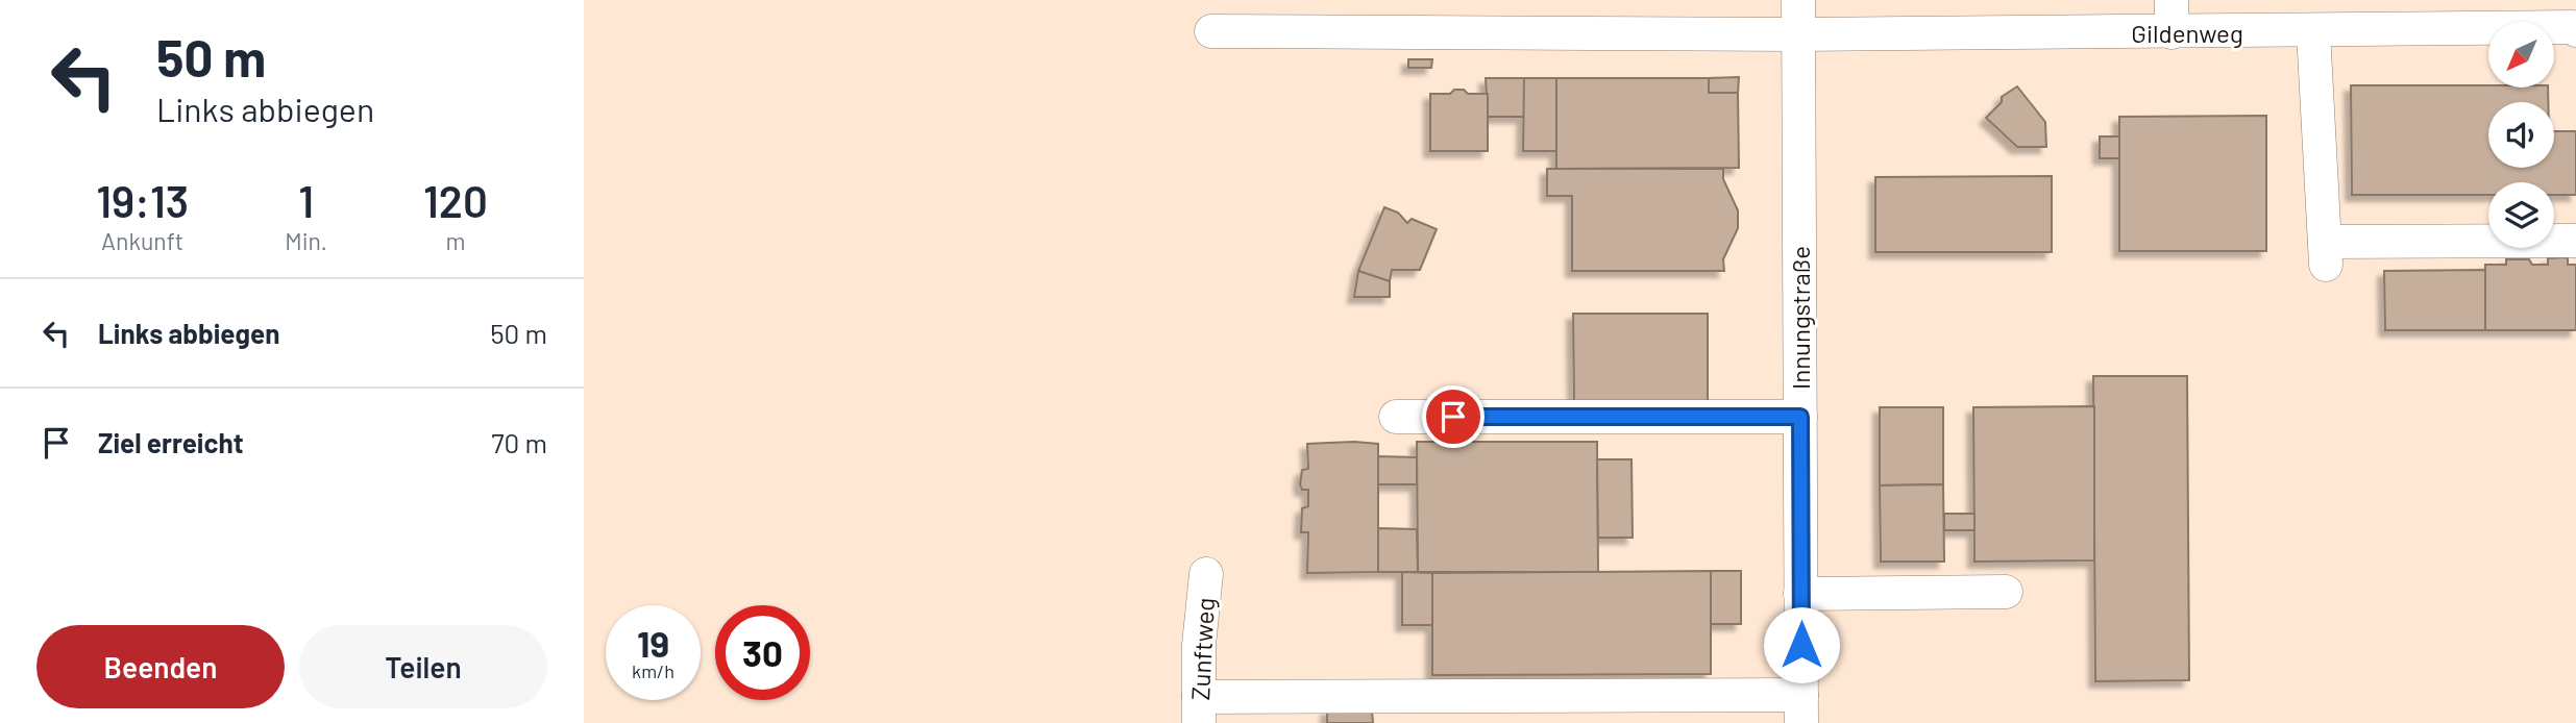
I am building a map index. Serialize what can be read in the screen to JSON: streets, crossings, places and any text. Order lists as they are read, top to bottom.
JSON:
{
  "streets": {
    "street": ["Gildenweg", "Innungstraße", "Zunftweg"]
  },
  "crossings": [
    ["Gildenweg", "Innungstraße"]
  ],
  "north": "bottom left",
  "page": {
    "turn": ["50 m", "Links abbiegen"],
    "eta": [
      "19:13",
      "Ankunft",
      "1",
      "Min.",
      "120",
      "m"
    ],
    "list": [
      {
        "name": "Links abbiegen",
        "value": "50 m"
      },
      {
        "name": "Ziel erreicht",
        "value": "70 m"
      }
    ],
    "speed": "19 km/h",
    "limit": "30",
    "buttons": ["Beenden", "Teilen"]
  }
}
